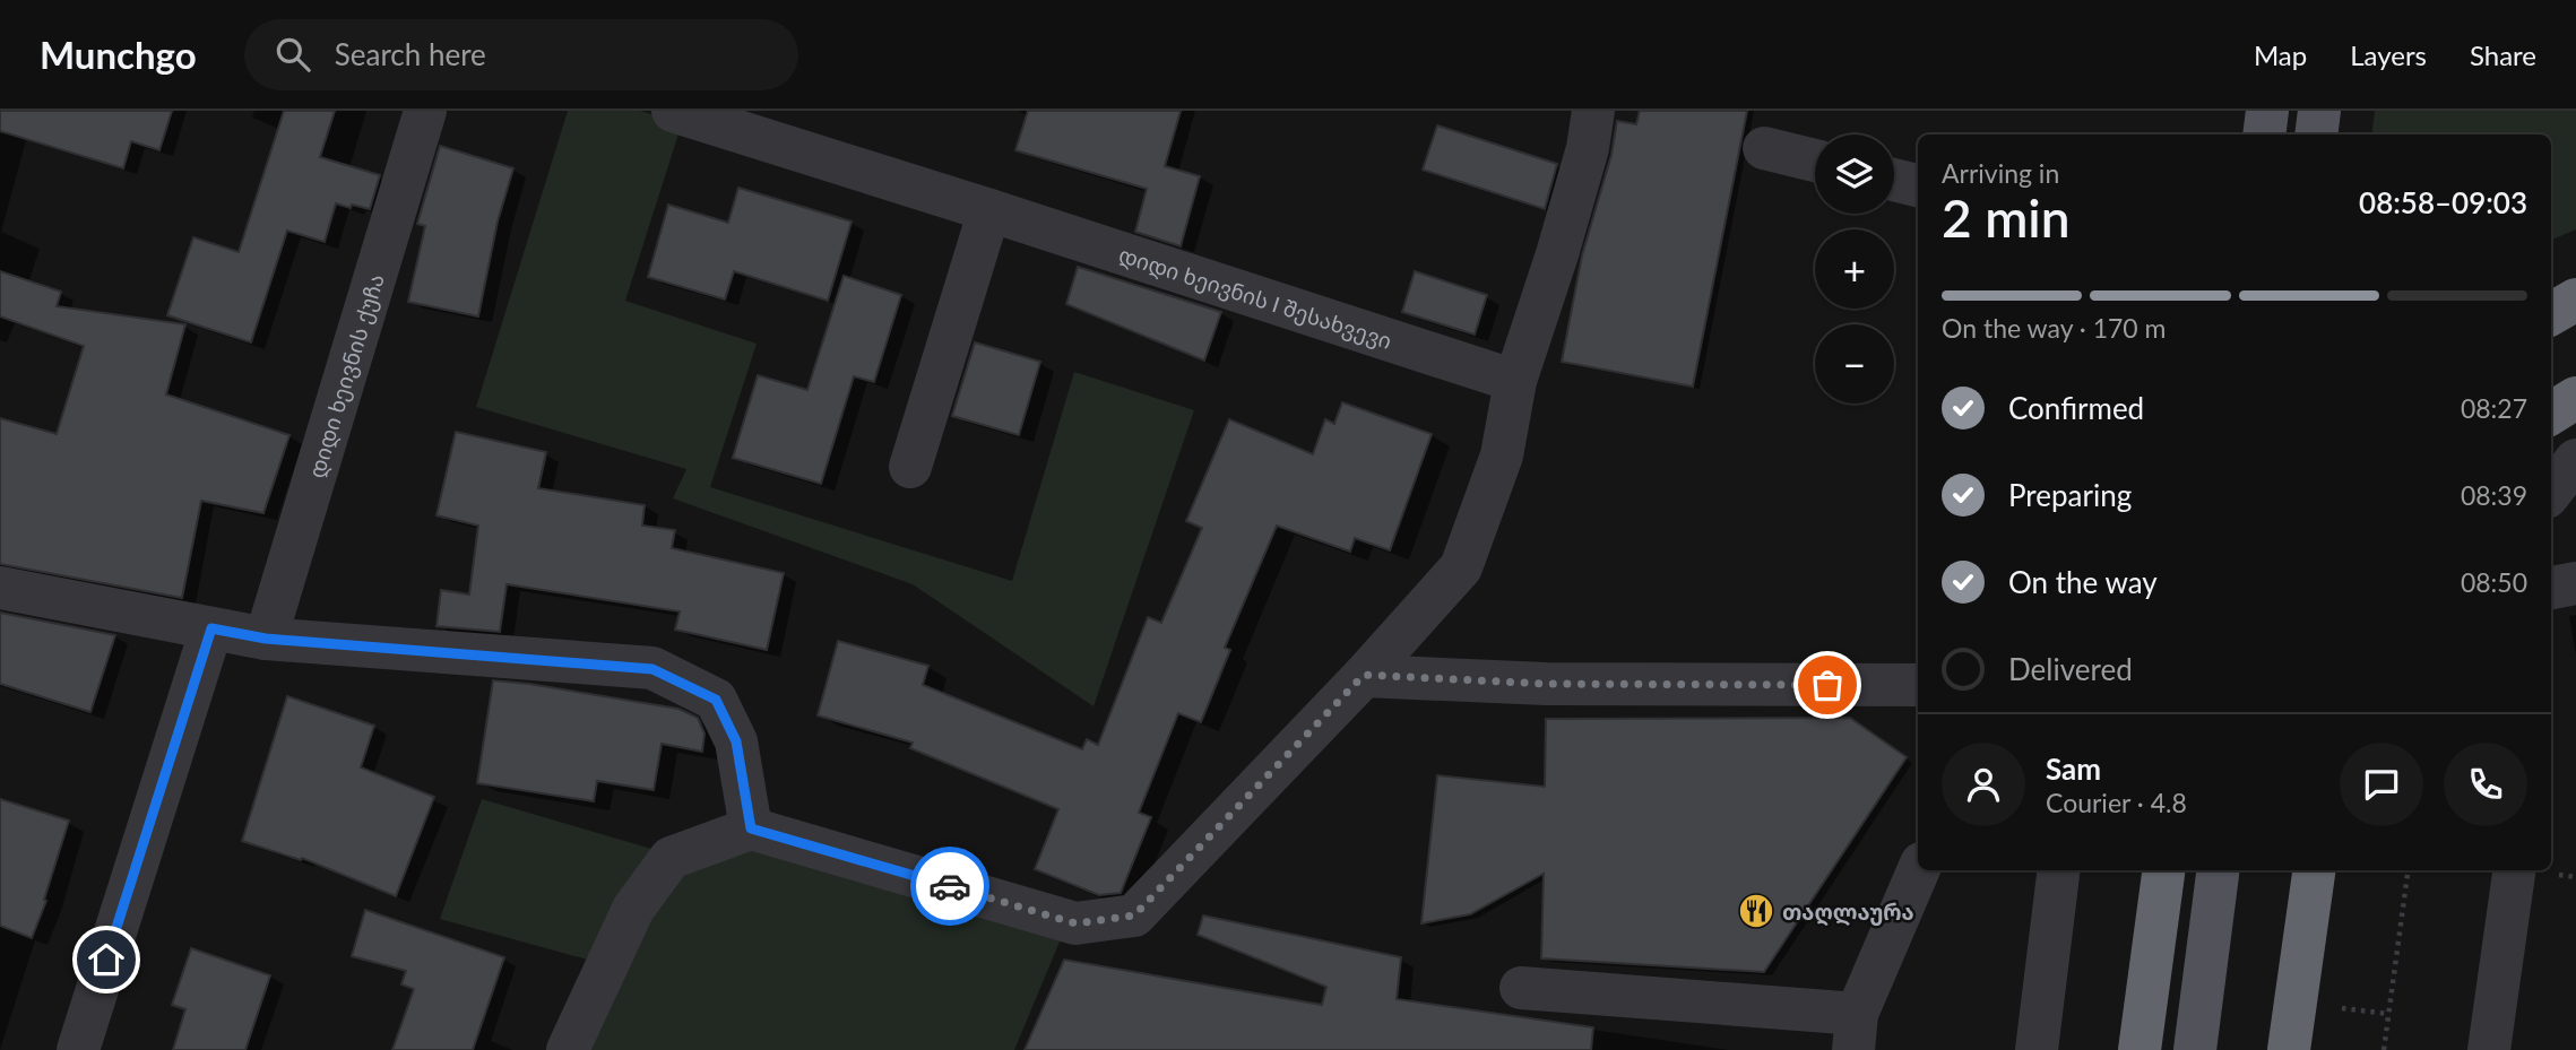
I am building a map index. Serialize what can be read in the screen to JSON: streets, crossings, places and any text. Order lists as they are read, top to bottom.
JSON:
{
  "streets": {
    "street": ["დიდი ხეივნის I შესახვევი", "დიდი ხეივნის ქუჩა"]
  },
  "places": {
    "restaurant": ["თაღლაურა"]
  },
  "page": {
    "header": "Munchgo",
    "search": "Search here",
    "nav": ["Map", "Layers", "Share"],
    "map_buttons": ["+", "−"],
    "heading": ["2 min", "Arriving in", "08:58–09:03"],
    "panel": ["Sam", "Courier · 4.8"],
    "bar": "On the way · 170 m",
    "list": [
      ["Confirmed", "08:27"],
      ["Preparing", "08:39"],
      ["On the way", "08:50"],
      "Delivered"
    ]
  }
}
